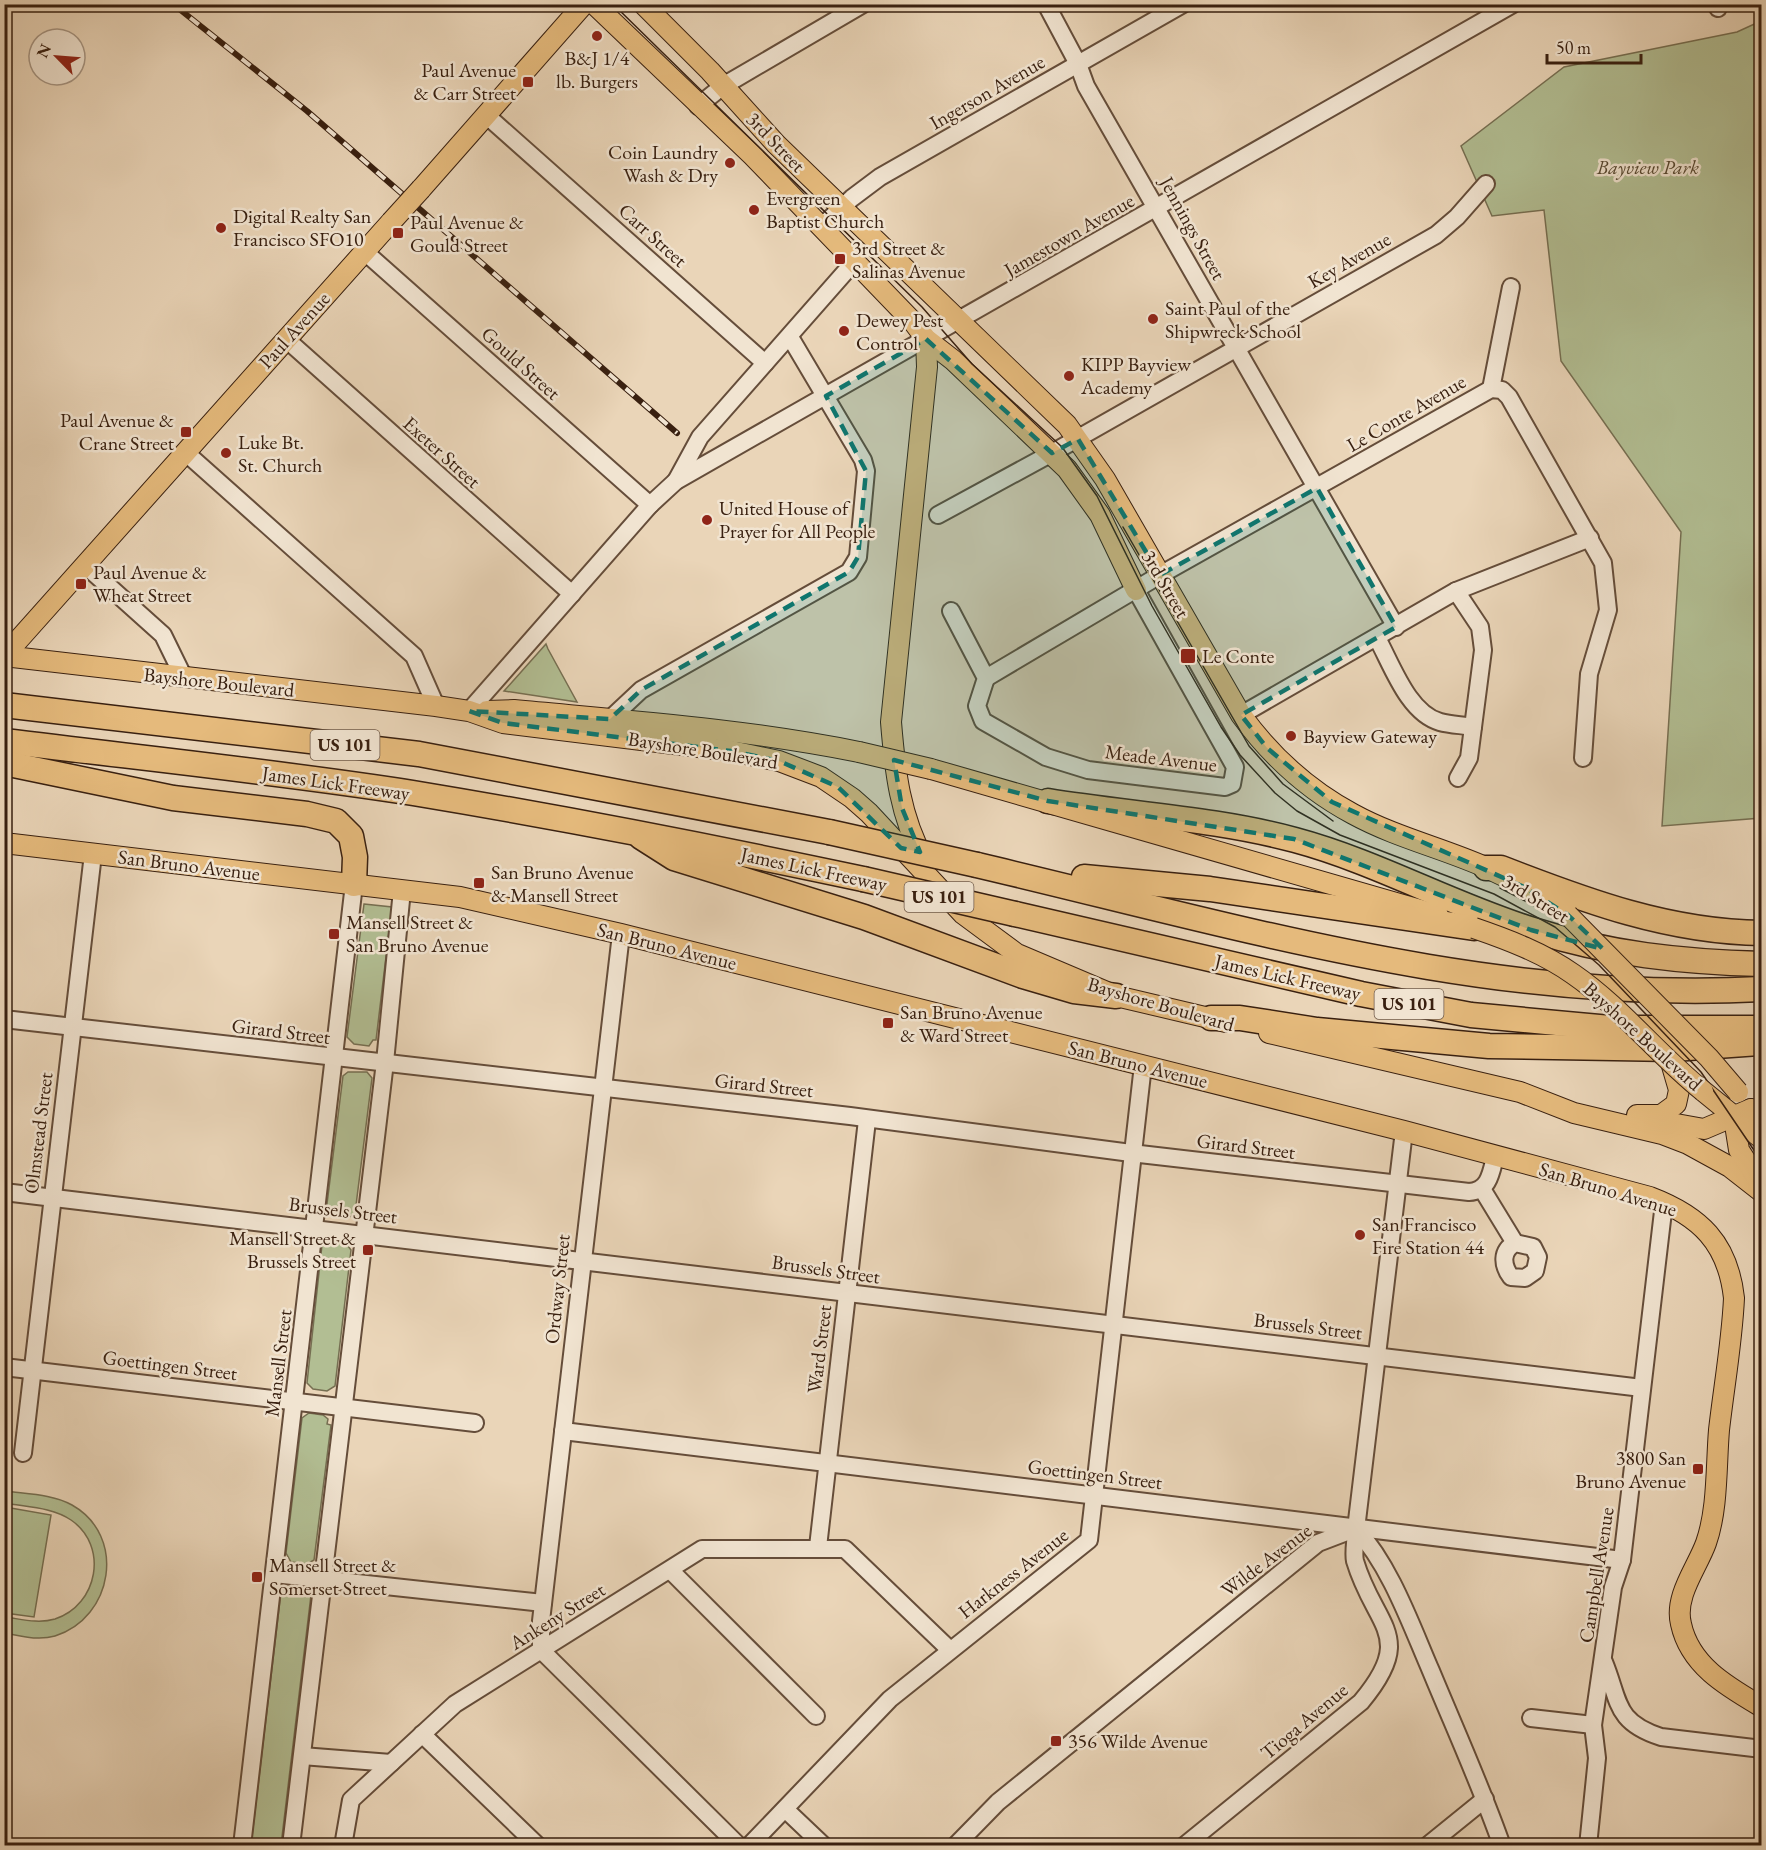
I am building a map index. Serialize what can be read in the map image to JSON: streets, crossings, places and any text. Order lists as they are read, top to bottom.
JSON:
{
  "streets": {
    "highway": ["US 101", "James Lick Freeway"],
    "main road": [
      "3rd Street",
      "Paul Avenue",
      "Bayshore Boulevard",
      "San Bruno Avenue"
    ],
    "street": [
      "Ingerson Avenue",
      "Jennings Street",
      "Carr Street",
      "Jamestown Avenue",
      "Key Avenue",
      "Gould Street",
      "Le Conte Avenue",
      "Exeter Street",
      "Meade Avenue",
      "Girard Street",
      "Olmstead Street",
      "Brussels Street",
      "Ordway Street",
      "Ward Street",
      "Mansell Street",
      "Goettingen Street",
      "Wilde Avenue",
      "Harkness Avenue",
      "Campbell Avenue",
      "Ankeny Street",
      "Tioga Avenue"
    ]
  },
  "crossings": [
    ["Ingerson Avenue", "3rd Street"],
    ["Ingerson Avenue", "Jennings Street"],
    ["3rd Street", "Jamestown Avenue"],
    ["3rd Street", "Key Avenue"],
    ["3rd Street", "Le Conte Avenue"],
    ["3rd Street", "Bayshore Boulevard"],
    ["3rd Street", "Meade Avenue"],
    ["Jennings Street", "Jamestown Avenue"],
    ["Jennings Street", "Key Avenue"],
    ["Jennings Street", "Le Conte Avenue"],
    ["Carr Street", "Paul Avenue"],
    ["Jamestown Avenue", "Gould Street"],
    ["Jamestown Avenue", "Exeter Street"],
    ["Jamestown Avenue", "Bayshore Boulevard"],
    ["Paul Avenue", "Gould Street"],
    ["Paul Avenue", "Exeter Street"],
    ["Paul Avenue", "Bayshore Boulevard"],
    ["Le Conte Avenue", "Meade Avenue"],
    ["San Bruno Avenue", "Olmstead Street"],
    ["San Bruno Avenue", "Ordway Street"],
    ["San Bruno Avenue", "Mansell Street"],
    ["San Bruno Avenue", "Harkness Avenue"],
    ["San Bruno Avenue", "Campbell Avenue"],
    ["Girard Street", "Olmstead Street"],
    ["Girard Street", "Ordway Street"],
    ["Girard Street", "Ward Street"],
    ["Girard Street", "Mansell Street"],
    ["Girard Street", "Harkness Avenue"],
    ["Olmstead Street", "Brussels Street"],
    ["Olmstead Street", "Goettingen Street"],
    ["Brussels Street", "Ordway Street"],
    ["Brussels Street", "Ward Street"],
    ["Brussels Street", "Mansell Street"],
    ["Brussels Street", "Harkness Avenue"],
    ["Brussels Street", "Campbell Avenue"],
    ["Ordway Street", "Goettingen Street"],
    ["Ordway Street", "Ankeny Street"],
    ["Ward Street", "Goettingen Street"],
    ["Ward Street", "Ankeny Street"],
    ["Mansell Street", "Goettingen Street"],
    ["Goettingen Street", "Wilde Avenue"],
    ["Goettingen Street", "Harkness Avenue"],
    ["Goettingen Street", "Campbell Avenue"],
    ["Goettingen Street", "Tioga Avenue"],
    ["Wilde Avenue", "Tioga Avenue"],
    ["Harkness Avenue", "Ankeny Street"]
  ],
  "parks": ["Bayview Park"],
  "places": {
    "other": [
      "B&J 1/4 lb. Burgers",
      "Coin Laundry Wash & Dry",
      "Evergreen Baptist Church",
      "Digital Realty San Francisco SFO10",
      "Saint Paul of the Shipwreck School",
      "Dewey Pest Control",
      "KIPP Bayview Academy",
      "Luke Bt. St. Church",
      "United House of Prayer for All People",
      "Bayview Gateway",
      "San Francisco Fire Station 44"
    ],
    "transit": [
      "Paul Avenue & Carr Street",
      "Paul Avenue & Gould Street",
      "3rd Street & Salinas Avenue",
      "Paul Avenue & Crane Street",
      "Paul Avenue & Wheat Street",
      "Le Conte",
      "San Bruno Avenue & Mansell Street",
      "Mansell Street & San Bruno Avenue",
      "San Bruno Avenue & Ward Street",
      "Mansell Street & Brussels Street",
      "3800 San Bruno Avenue",
      "Mansell Street & Somerset Street",
      "356 Wilde Avenue"
    ]
  },
  "scale_bar": "50 m",
  "north": "top left"
}
